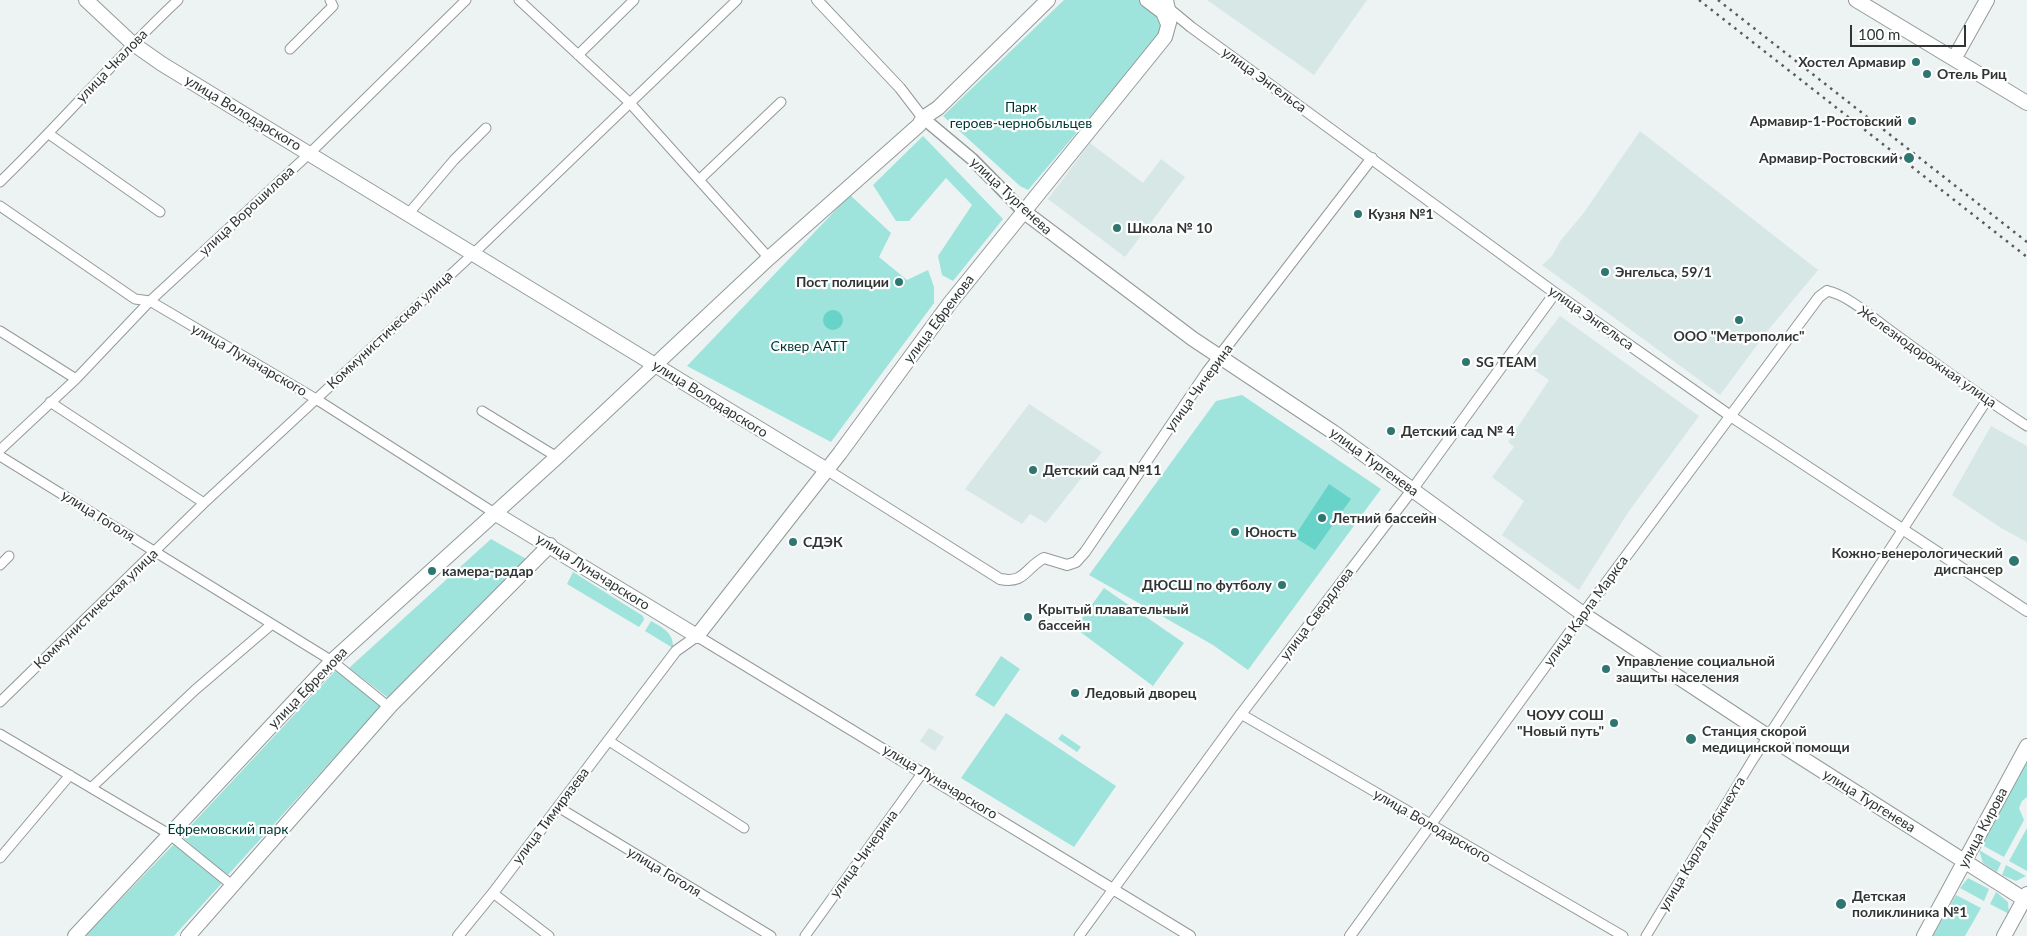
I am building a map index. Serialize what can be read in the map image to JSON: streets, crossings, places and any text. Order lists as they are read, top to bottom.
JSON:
{
  "streets": {
    "main road": [
      "улица Володарского",
      "улица Тургенева",
      "улица Ефремова",
      "улица Луначарского",
      "улица Кирова"
    ],
    "street": [
      "улица Чкалова",
      "улица Энгельса",
      "улица Ворошилова",
      "Коммунистическая улица",
      "Железнодорожная улица",
      "улица Чичерина",
      "улица Гоголя",
      "улица Карла Маркса",
      "улица Свердлова",
      "улица Тимирязева",
      "улица Карла Либкнехта"
    ]
  },
  "crossings": [
    ["улица Чкалова", "улица Володарского"],
    ["улица Энгельса", "улица Чичерина"],
    ["улица Энгельса", "улица Карла Маркса"],
    ["улица Энгельса", "улица Свердлова"],
    ["улица Энгельса", "улица Карла Либкнехта"],
    ["улица Володарского", "улица Ворошилова"],
    ["улица Володарского", "улица Ефремова"],
    ["улица Володарского", "Коммунистическая улица"],
    ["улица Володарского", "улица Чичерина"],
    ["улица Володарского", "улица Карла Маркса"],
    ["улица Володарского", "улица Свердлова"],
    ["улица Тургенева", "улица Ефремова"],
    ["улица Тургенева", "улица Чичерина"],
    ["улица Тургенева", "улица Карла Маркса"],
    ["улица Тургенева", "улица Свердлова"],
    ["улица Тургенева", "улица Кирова"],
    ["улица Тургенева", "улица Карла Либкнехта"],
    ["улица Ворошилова", "улица Луначарского"],
    ["улица Ефремова", "улица Луначарского"],
    ["улица Ефремова", "улица Гоголя"],
    ["улица Ефремова", "улица Тимирязева"],
    ["Коммунистическая улица", "улица Луначарского"],
    ["Коммунистическая улица", "улица Гоголя"],
    ["Железнодорожная улица", "улица Карла Маркса"],
    ["Железнодорожная улица", "улица Карла Либкнехта"],
    ["улица Луначарского", "улица Чичерина"],
    ["улица Луначарского", "улица Свердлова"],
    ["улица Луначарского", "улица Тимирязева"],
    ["улица Гоголя", "улица Тимирязева"]
  ],
  "parks": ["Парк героев-чернобыльцев", "Сквер ААТТ", "Ефремовский парк"],
  "places": [
    "Хостел Армавир",
    "Отель Риц",
    "Армавир-1-Ростовский",
    "Армавир-Ростовский",
    "Кузня №1",
    "Школа № 10",
    "Энгельса, 59/1",
    "Пост полиции",
    "ООО \"Метрополис\"",
    "SG TEAM",
    "Детский сад № 4",
    "Детский сад №11",
    "Летний бассейн",
    "Юность",
    "СДЭК",
    "Кожно-венерологический диспансер",
    "камера-радар",
    "ДЮСШ по футболу",
    "Крытый плавательный бассейн",
    "Управление социальной защиты населения",
    "Ледовый дворец",
    "ЧОУУ СОШ \"Новый путь\"",
    "Станция скорой медицинской помощи",
    "Детская поликлиника №1"
  ],
  "scale_bar": "100 m"
}
